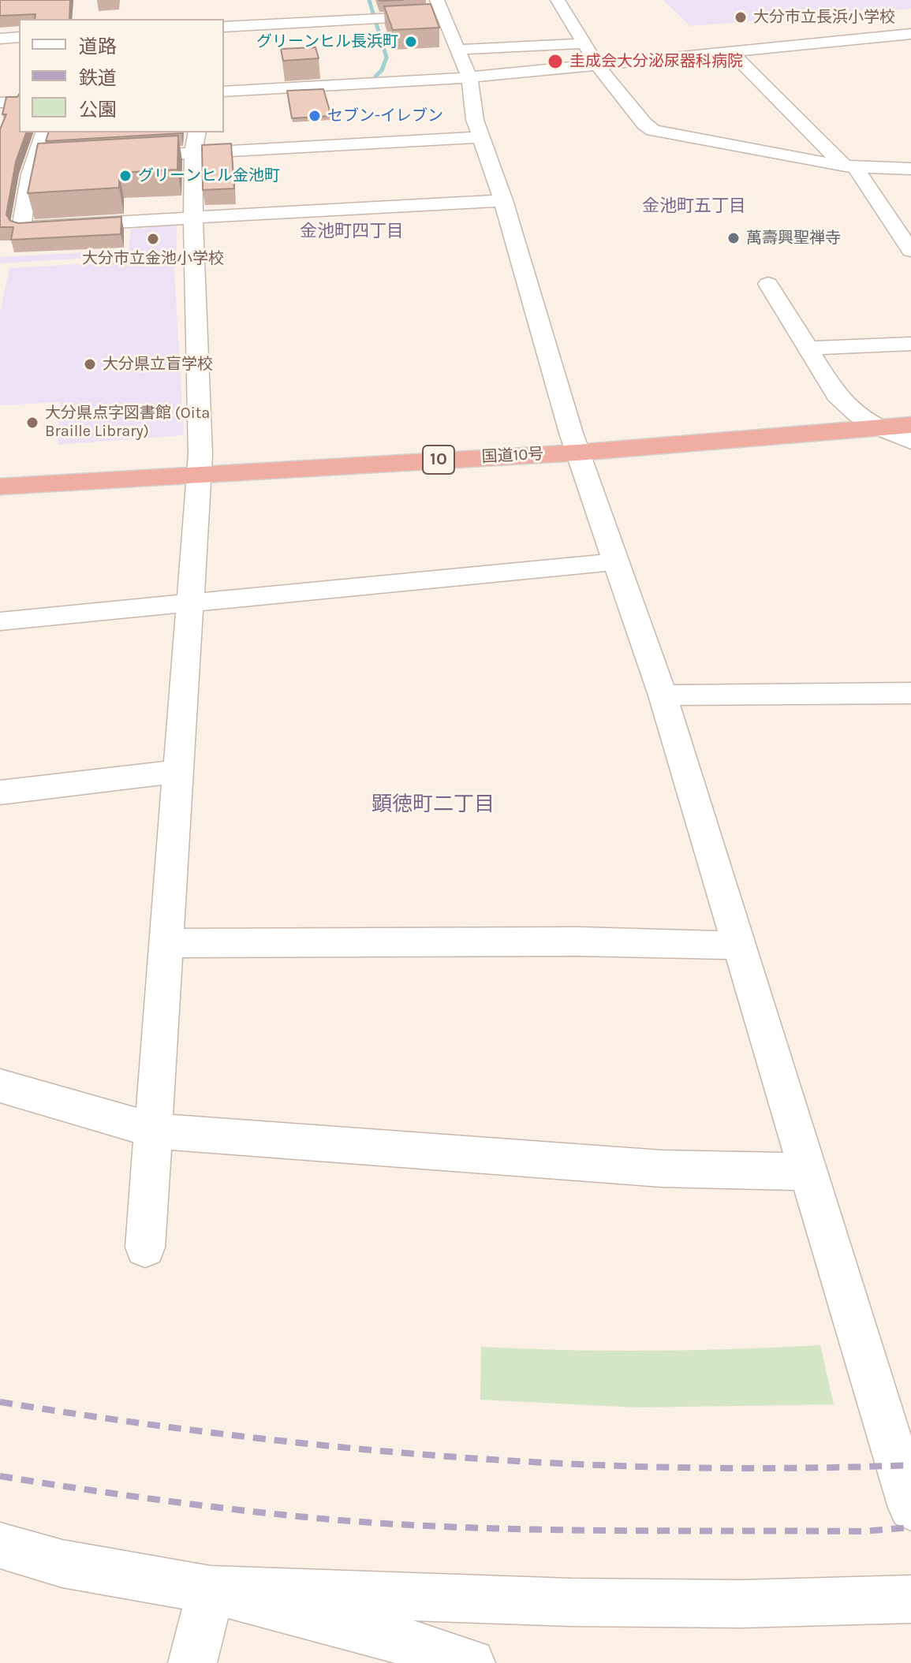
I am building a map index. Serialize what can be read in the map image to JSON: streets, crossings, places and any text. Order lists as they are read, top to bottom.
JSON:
{
  "streets": {
    "highway": ["国道10号", "10"]
  },
  "crossings": [
    ["国道10号", "10"]
  ],
  "districts": ["金池町五丁目", "金池町四丁目", "顕徳町二丁目"],
  "places": [
    "大分市立長浜小学校",
    "グリーンヒル長浜町",
    "圭成会大分泌尿器科病院",
    "セブン-イレブン",
    "グリーンヒル金池町",
    "萬壽興聖禅寺",
    "大分市立金池小学校",
    "大分県立盲学校",
    "大分県点字図書館 (Oita Braille Library)"
  ],
  "legend": ["道路", "鉄道", "公園"]
}
